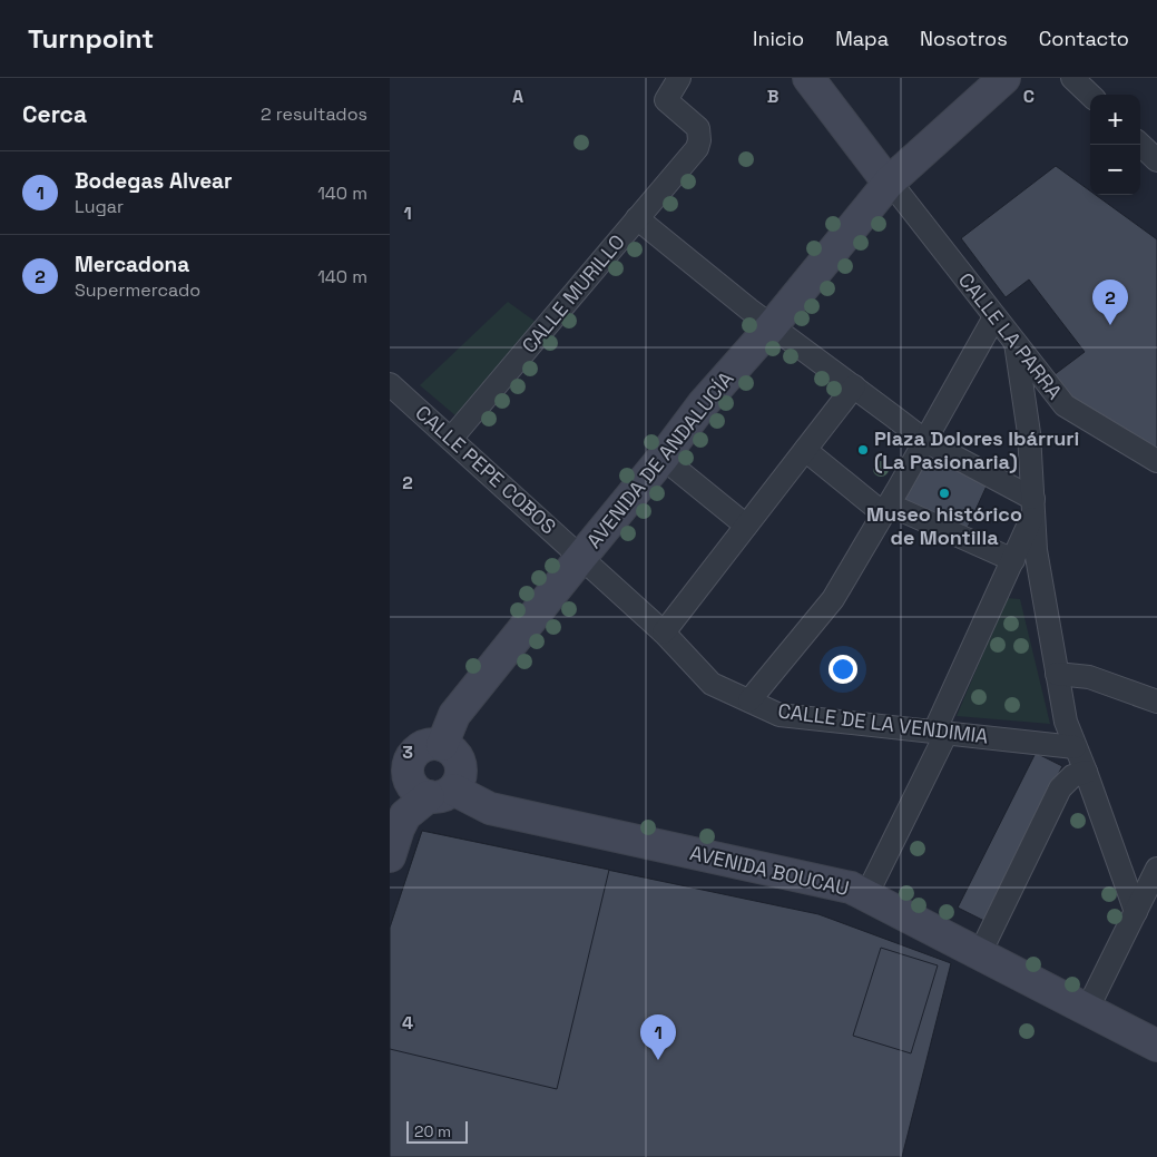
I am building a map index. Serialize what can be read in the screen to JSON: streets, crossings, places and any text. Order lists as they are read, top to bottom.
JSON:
{
  "streets": {
    "street": [
      "CALLE MURILLO",
      "CALLE LA PARRA",
      "AVENIDA DE ANDALUCÍA",
      "CALLE PEPE COBOS",
      "CALLE DE LA VENDIMIA",
      "AVENIDA BOUCAU"
    ]
  },
  "crossings": [
    ["CALLE MURILLO", "CALLE PEPE COBOS"],
    ["CALLE LA PARRA", "AVENIDA DE ANDALUCÍA"],
    ["AVENIDA DE ANDALUCÍA", "CALLE PEPE COBOS"],
    ["AVENIDA DE ANDALUCÍA", "CALLE DE LA VENDIMIA"],
    ["AVENIDA DE ANDALUCÍA", "AVENIDA BOUCAU"],
    ["CALLE PEPE COBOS", "CALLE DE LA VENDIMIA"]
  ],
  "places": ["Plaza Dolores Ibárruri (La Pasionaria)", "Museo histórico de Montilla"],
  "scale_bar": "20 m",
  "page": {
    "header": "Turnpoint",
    "nav": [
      "Inicio",
      "Mapa",
      "Nosotros",
      "Contacto"
    ],
    "heading": ["Cerca", "2 resultados"],
    "map_buttons": ["+", "−"],
    "list": [
      {
        "mark": "1",
        "name": "Bodegas Alvear",
        "note": "Lugar",
        "value": "140 m"
      },
      {
        "mark": "2",
        "name": "Mercadona",
        "note": "Supermercado",
        "value": "140 m"
      }
    ],
    "pins": ["2", "1"],
    "scale": "20 m"
  },
  "grid": {
    "columns": ["A", "B", "C"],
    "rows": [
      "1",
      "2",
      "3",
      "4"
    ]
  }
}
